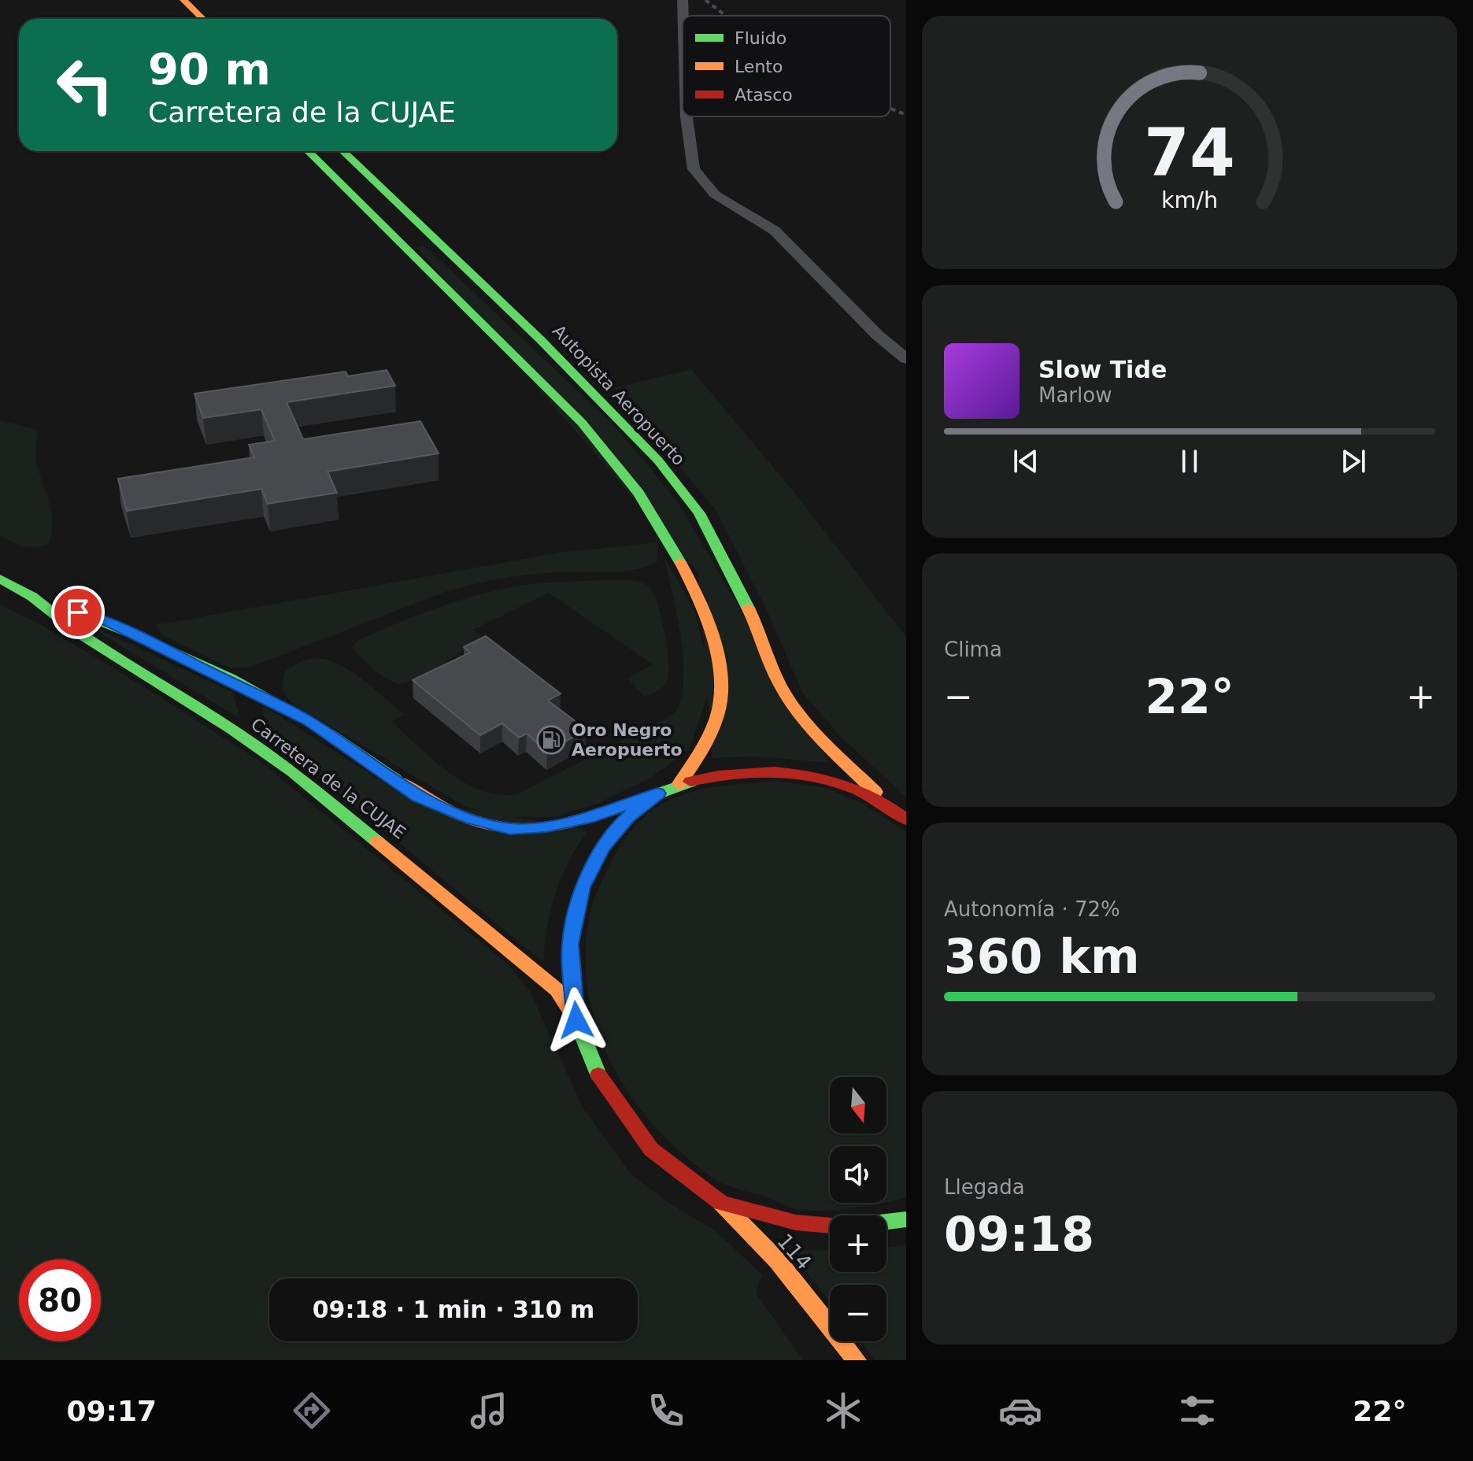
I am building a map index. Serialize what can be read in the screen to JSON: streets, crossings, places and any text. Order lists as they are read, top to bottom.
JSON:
{
  "streets": {
    "highway": ["Autopista Aeropuerto", "Carretera de la CUJAE", "114"]
  },
  "places": {
    "fuel station": ["Oro Negro Aeropuerto"]
  },
  "legend": ["Fluido", "Lento", "Atasco"],
  "north": "bottom",
  "page": {
    "turn": ["90 m", "Carretera de la CUJAE"],
    "song": ["Slow Tide", "Marlow"],
    "tile": [
      "Clima",
      ["Autonomía · 72%", "360 km"],
      ["Llegada", "09:18"]
    ],
    "heat": ["−", "22°", "+"],
    "map_buttons": ["+", "−"],
    "limit": "80",
    "trip": "09:18 · 1 min · 310 m",
    "tabs": ["09:17", "22°"],
    "gauge": ["74", "km/h"]
  }
}
